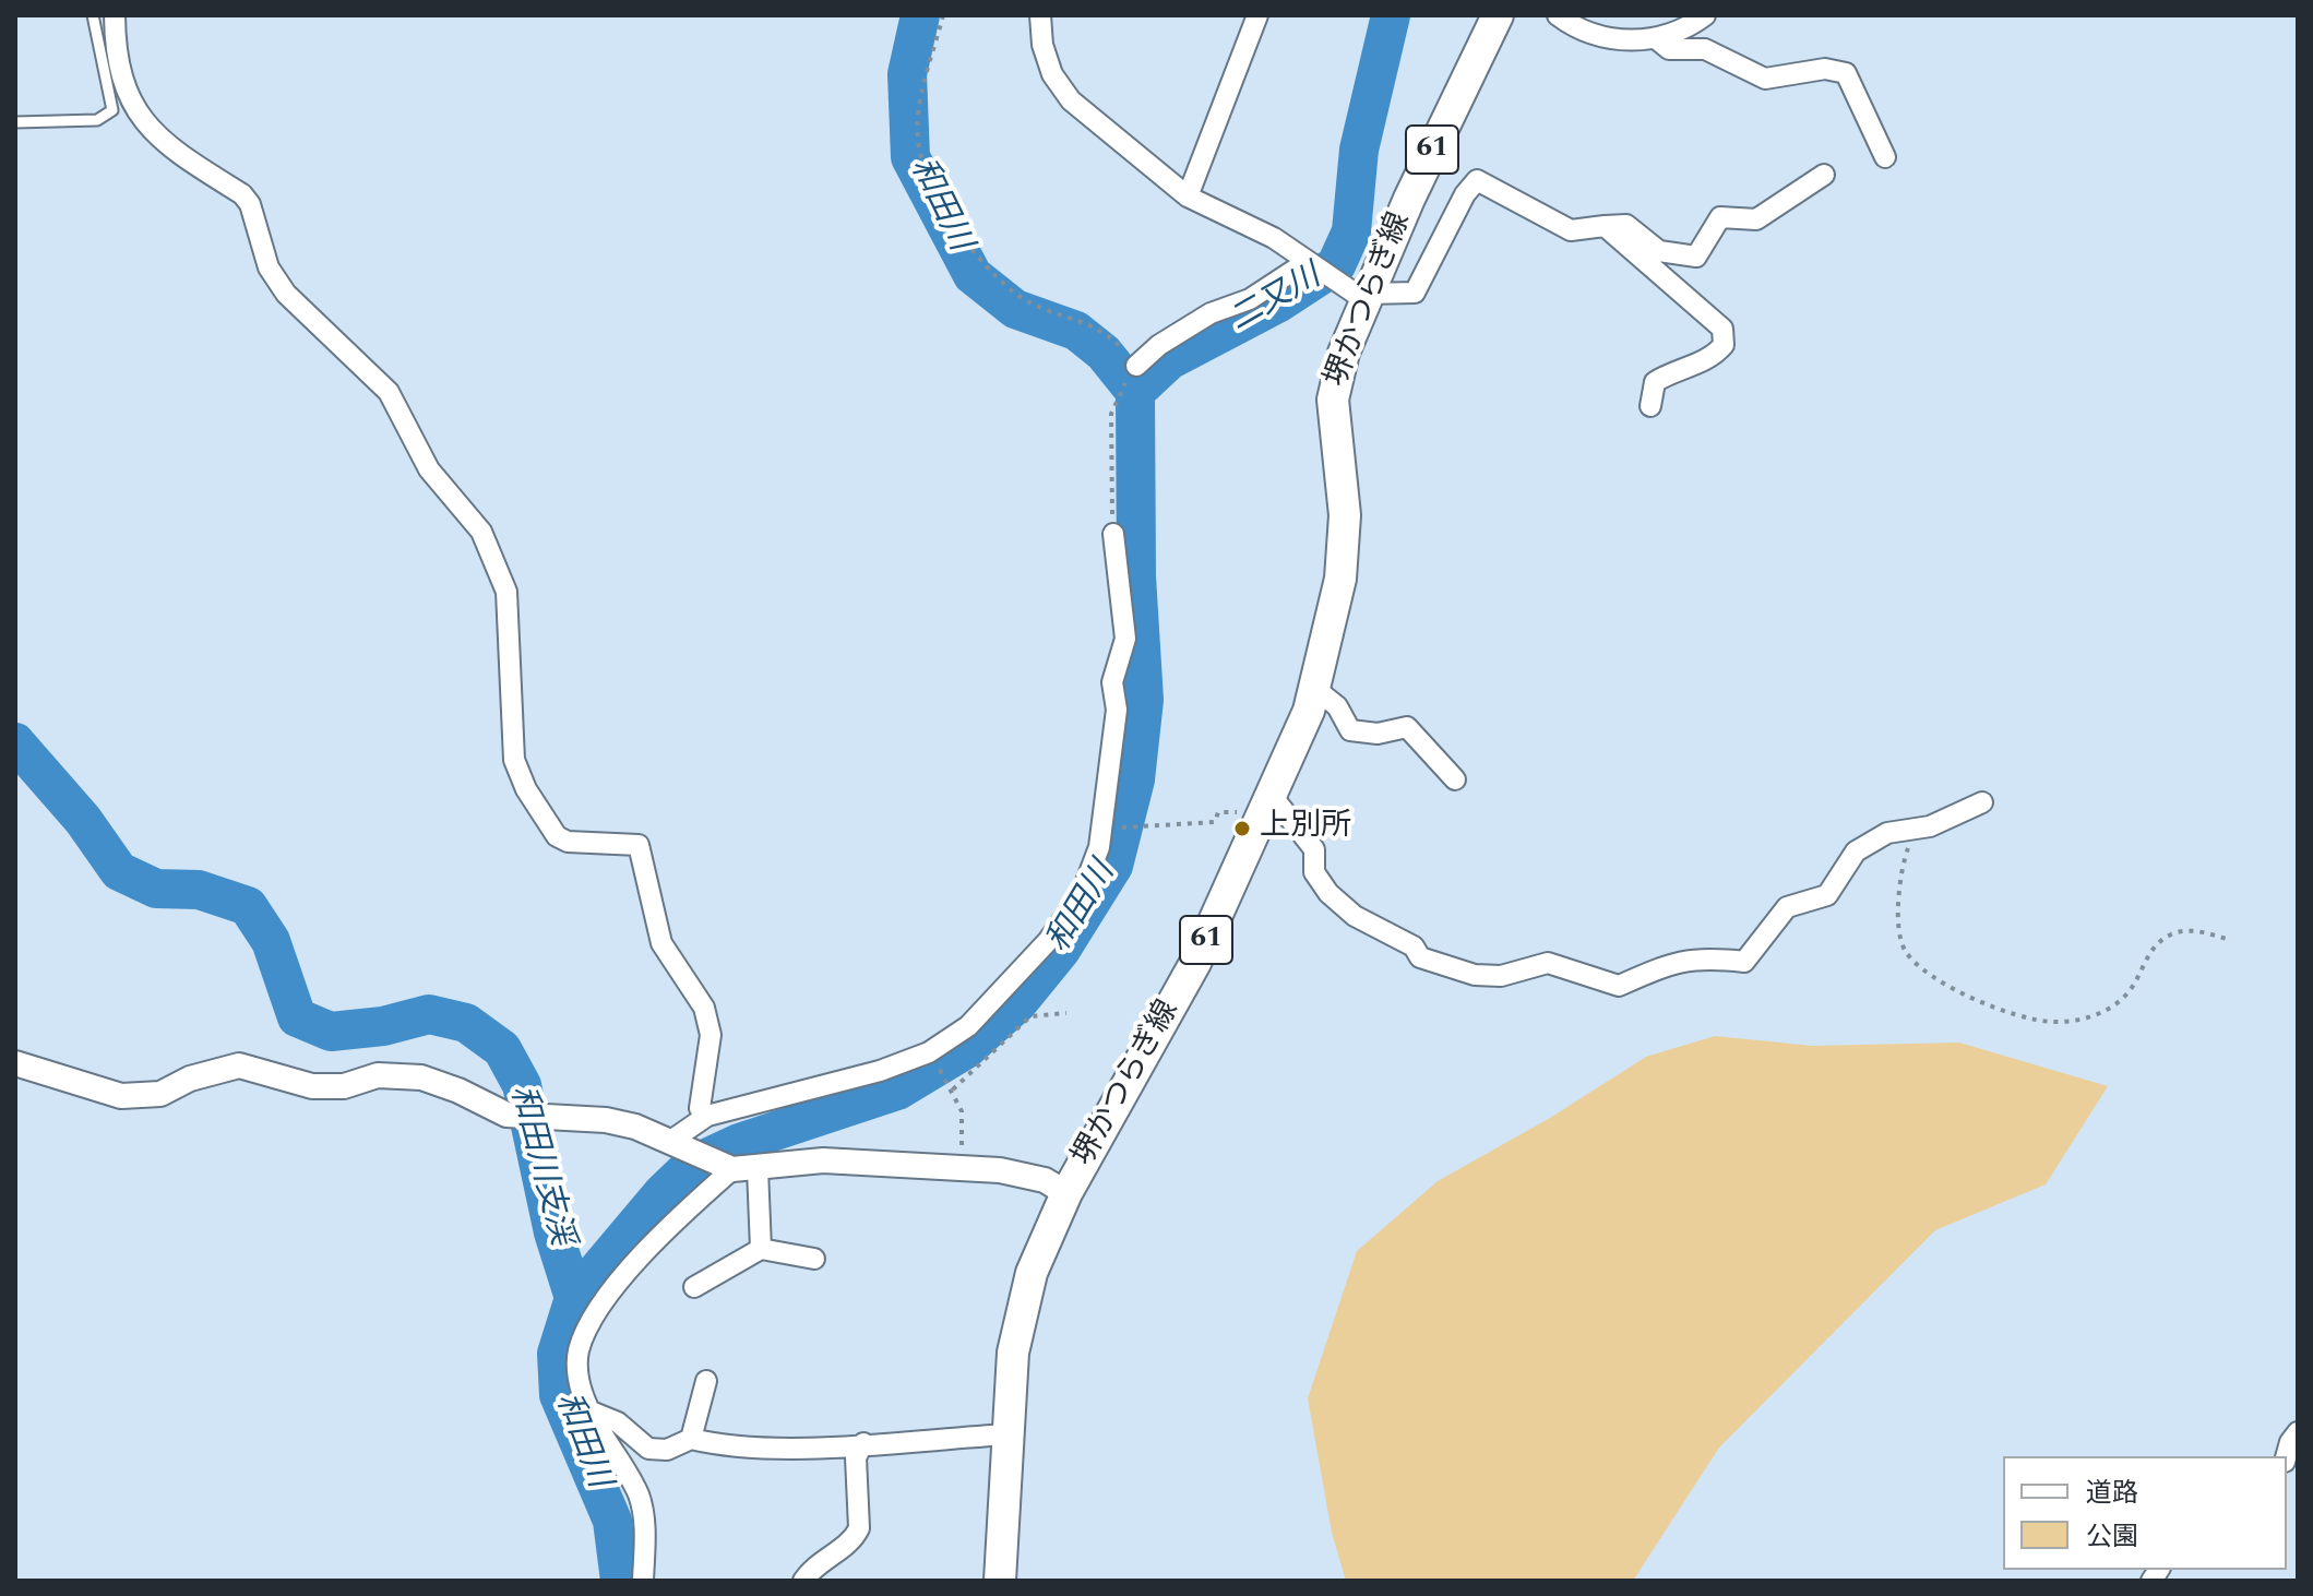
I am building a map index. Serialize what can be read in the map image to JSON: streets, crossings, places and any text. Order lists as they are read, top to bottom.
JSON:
{
  "streets": {
    "main road": ["61", "堺かつらぎ線"]
  },
  "water": ["和田川", "二又川", "和田川支渓"],
  "places": ["上別所"],
  "legend": ["道路", "公園"]
}
